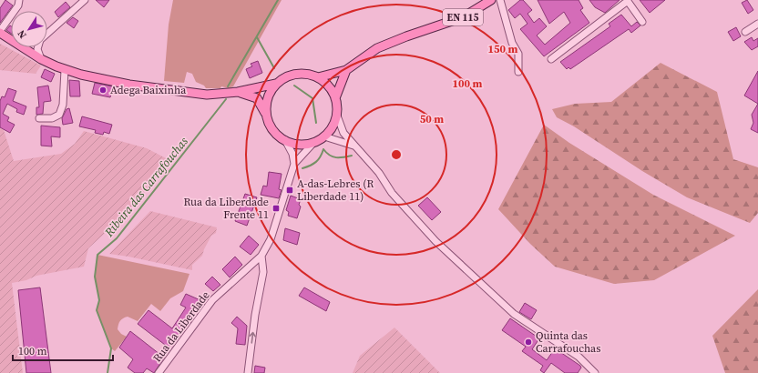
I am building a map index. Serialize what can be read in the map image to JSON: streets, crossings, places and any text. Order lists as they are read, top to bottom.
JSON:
{
  "streets": {
    "main road": ["EN 115"],
    "street": ["Rua da Liberdade"]
  },
  "crossings": [
    ["EN 115", "Rua da Liberdade"]
  ],
  "water": ["Ribeira das Carrafouchas"],
  "places": {
    "other": ["Adega Baixinha", "Quinta das Carrafouchas"],
    "transit": ["A-das-Lebres (R Liberdade 11)", "Rua da Liberdade Frente 11"]
  },
  "scale_bar": "100 m",
  "north": "bottom left",
  "rings": ["150 m", "100 m", "50 m"]
}
